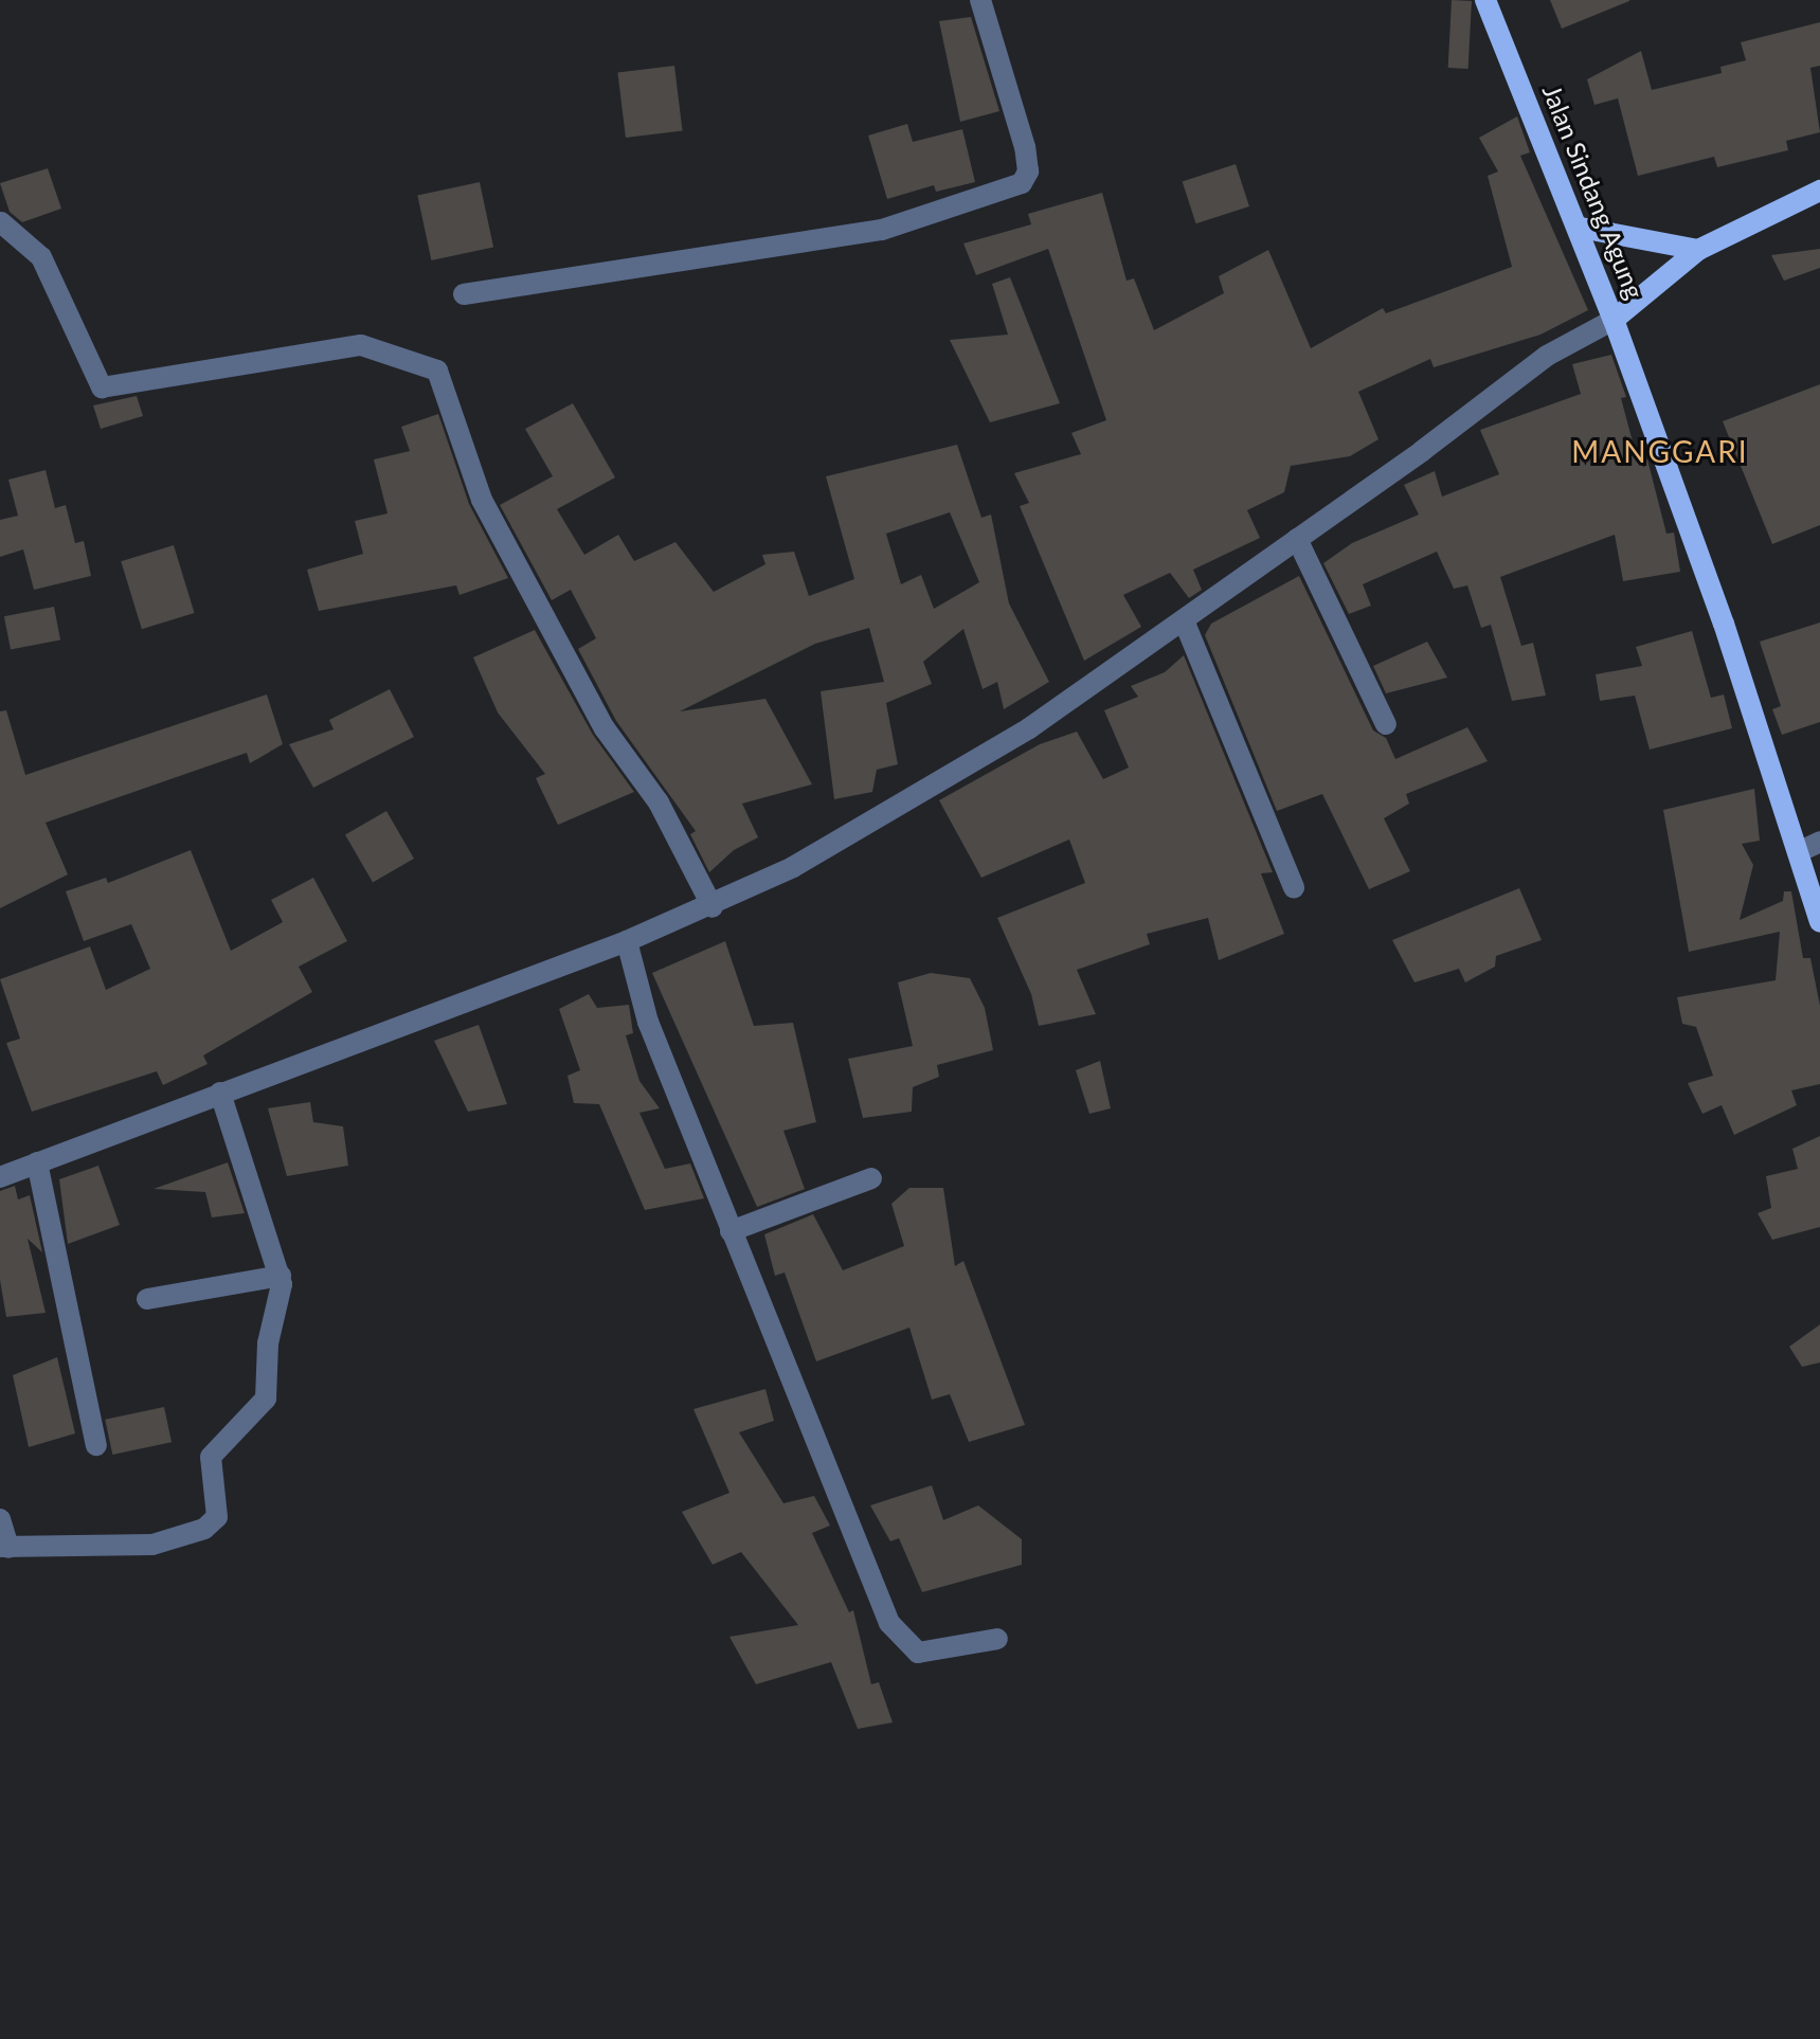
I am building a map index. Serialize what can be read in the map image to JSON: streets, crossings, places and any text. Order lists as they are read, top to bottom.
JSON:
{
  "streets": {
    "main road": ["Jalan Sindang Agung"]
  },
  "districts": ["MANGGARI"]
}
